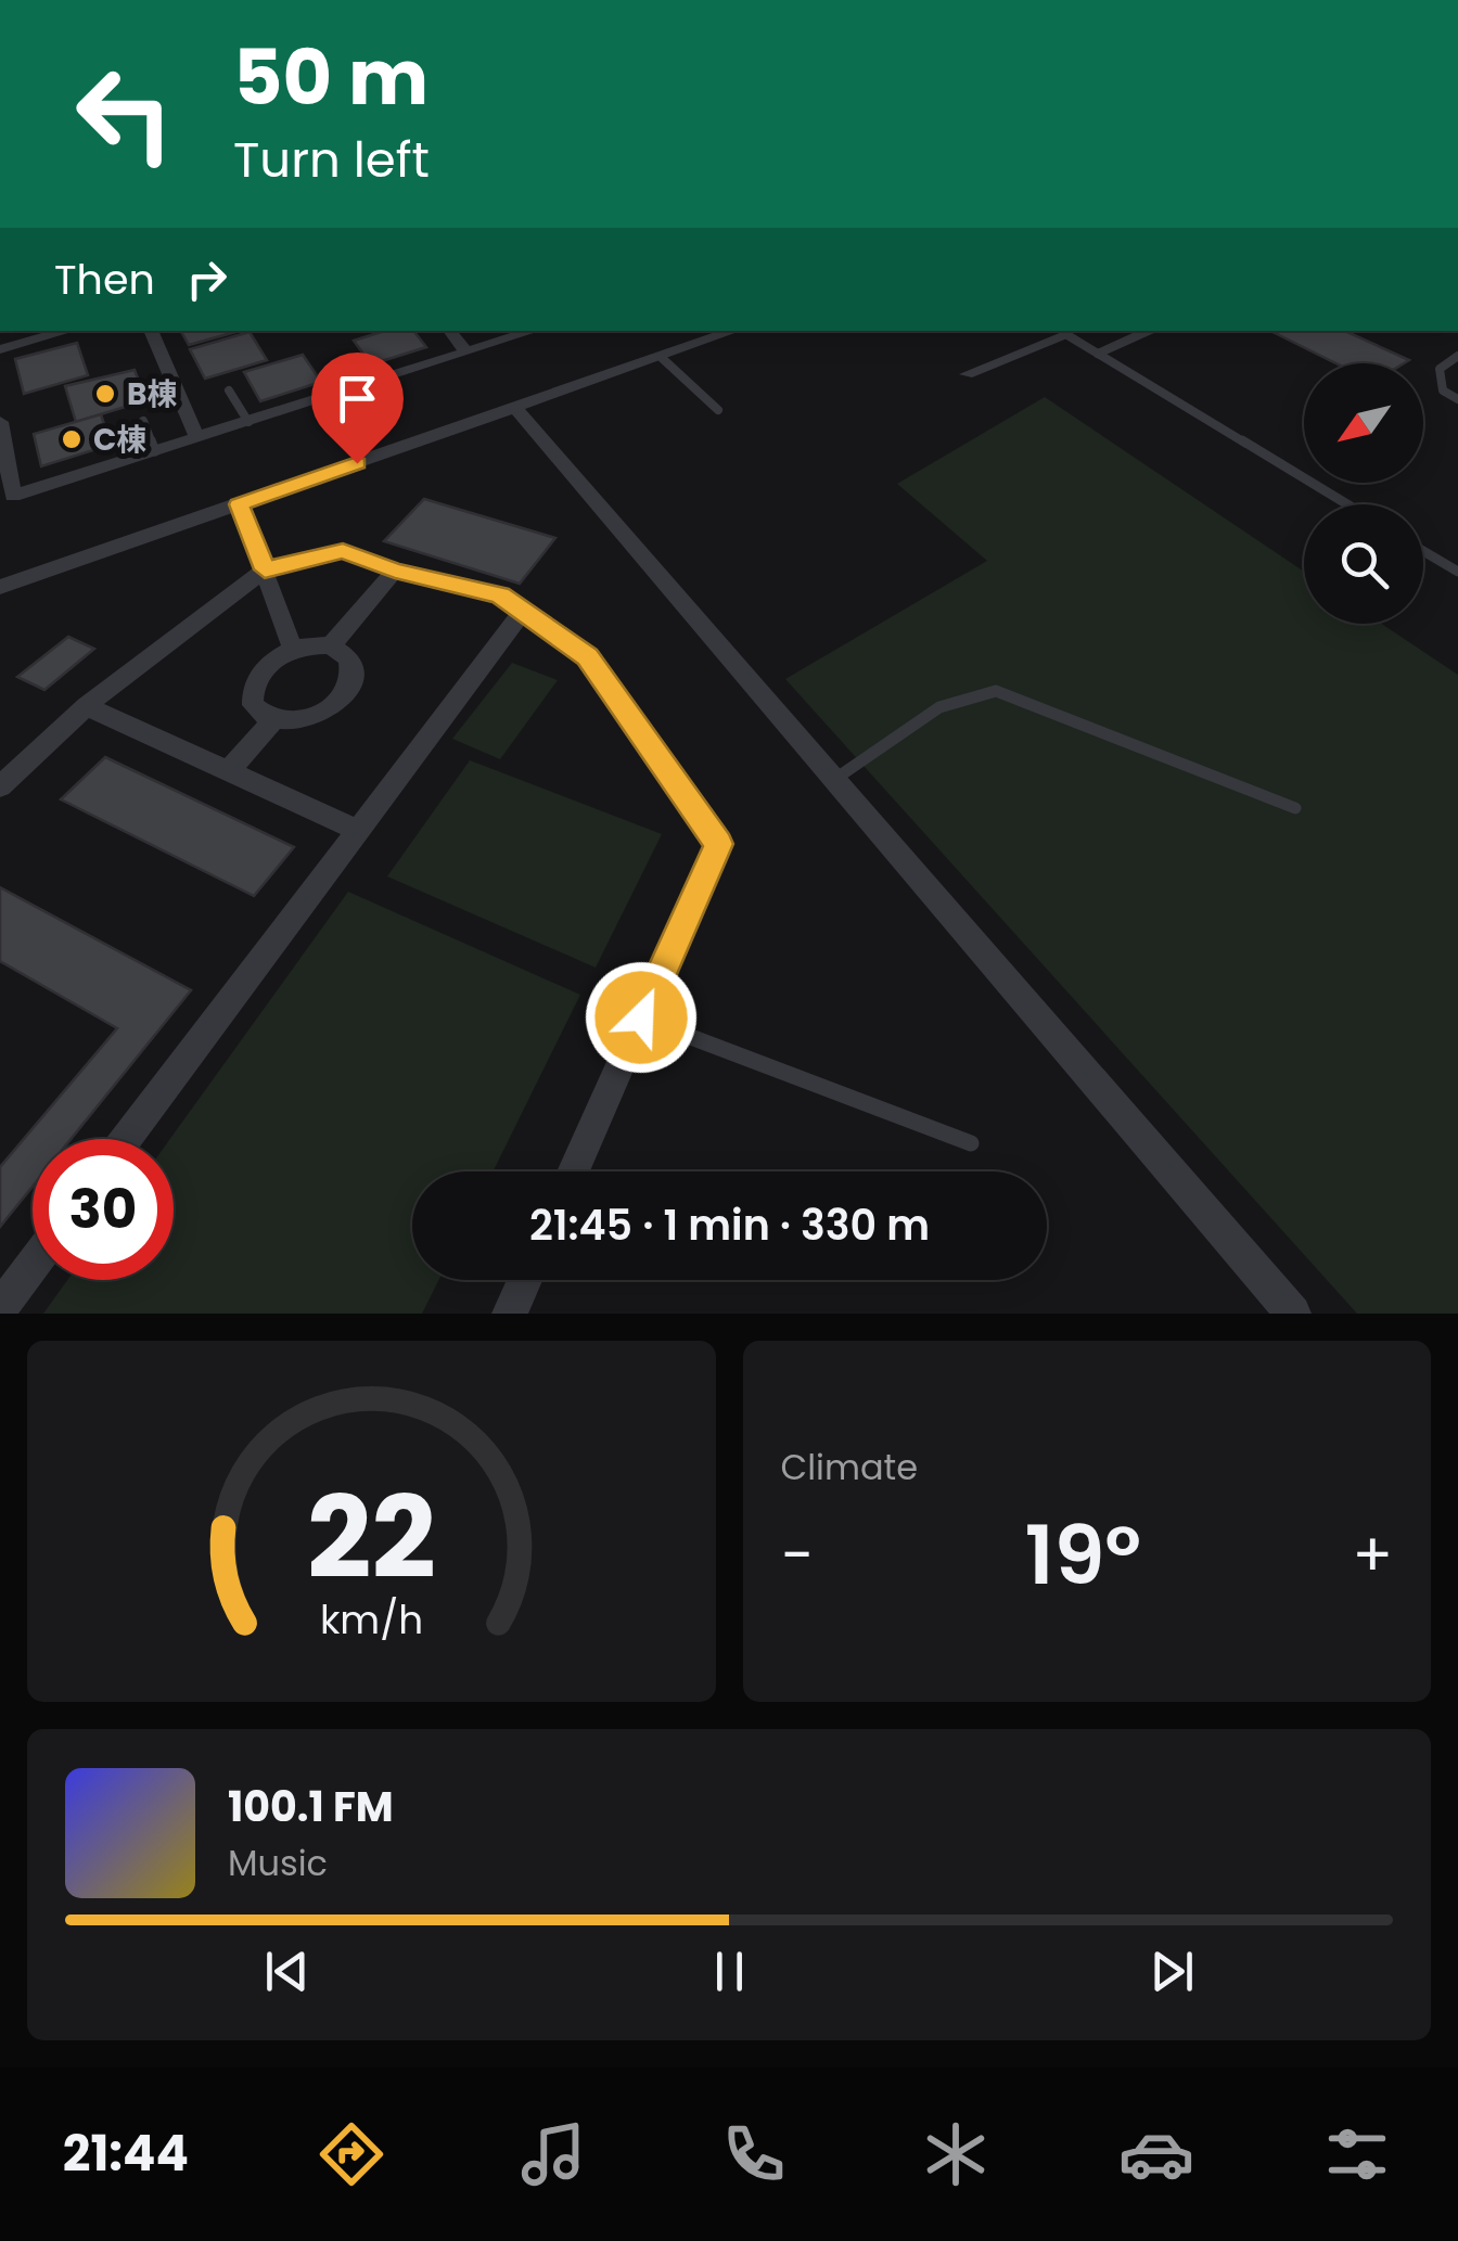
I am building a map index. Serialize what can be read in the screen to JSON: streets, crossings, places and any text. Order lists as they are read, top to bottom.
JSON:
{
  "places": ["B棟", "C棟"],
  "north": "bottom left",
  "page": {
    "turn": ["50 m", "Turn left"],
    "then": "Then",
    "limit": "30",
    "trip": "21:45 · 1 min · 330 m",
    "tile": "Climate",
    "heat": ["−", "19°", "+"],
    "song": ["100.1 FM", "Music"],
    "tabs": "21:44",
    "gauge": ["22", "km/h"]
  }
}
